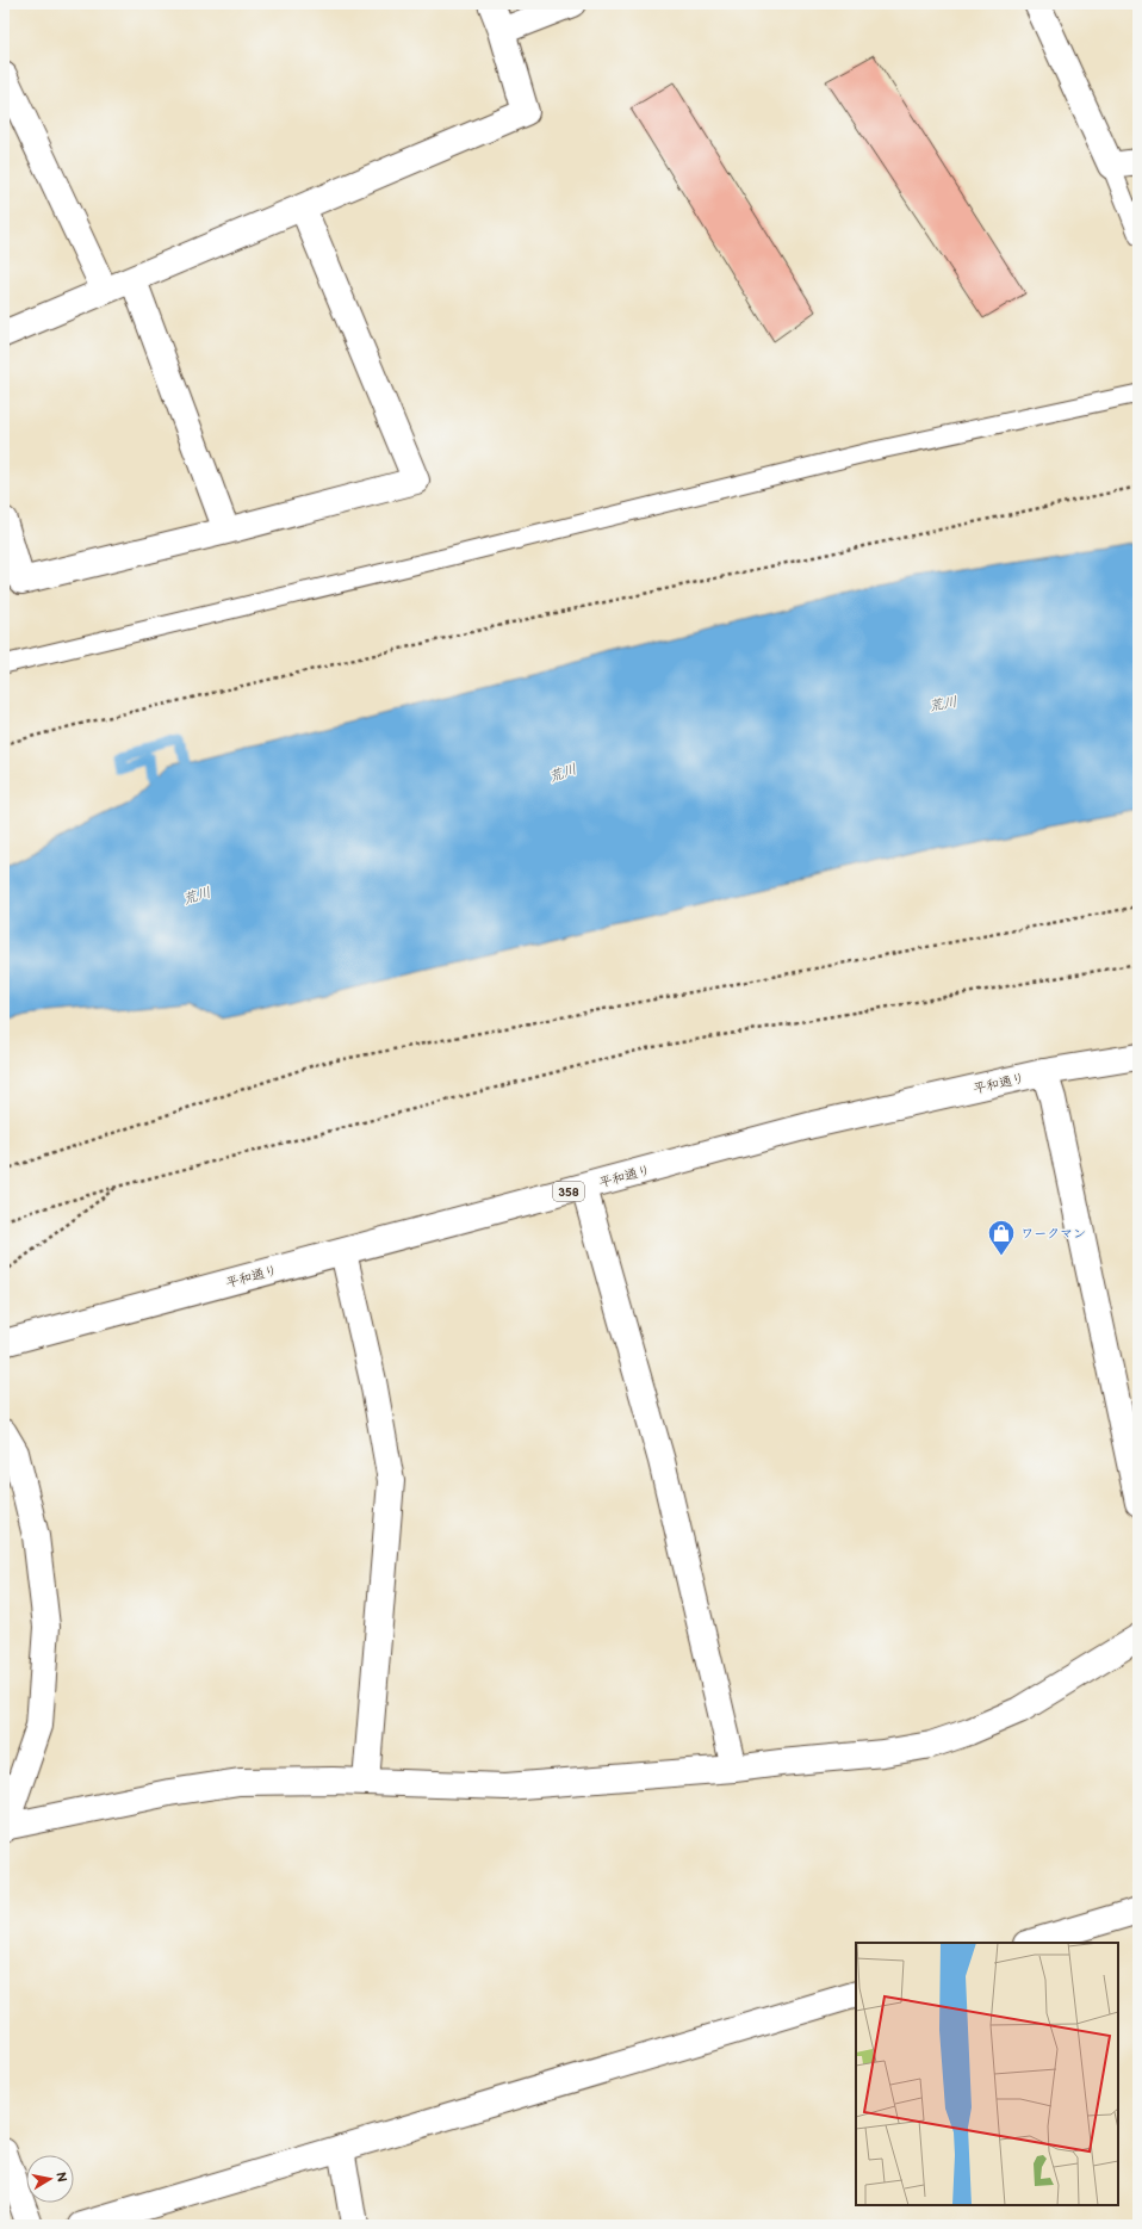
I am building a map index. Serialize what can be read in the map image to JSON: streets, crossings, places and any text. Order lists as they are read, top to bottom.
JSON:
{
  "streets": {
    "main road": ["平和通り", "358"]
  },
  "water": ["荒川"],
  "places": {
    "shop": ["ワークマン"]
  },
  "north": "right"
}
